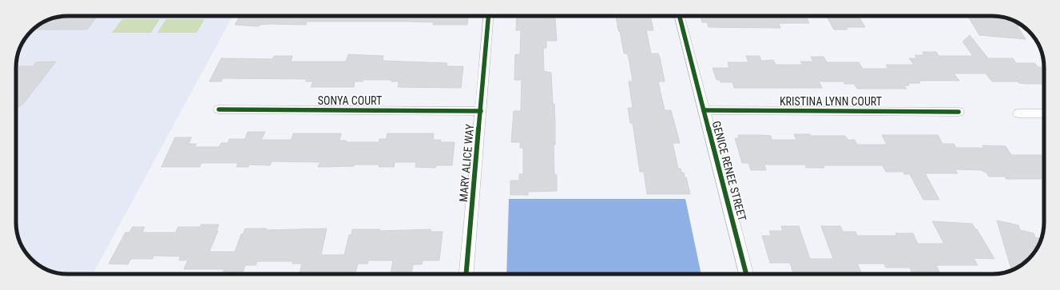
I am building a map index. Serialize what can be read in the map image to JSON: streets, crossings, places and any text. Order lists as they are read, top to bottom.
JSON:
{
  "streets": {
    "street": [
      "SONYA COURT",
      "KRISTINA LYNN COURT",
      "MARY ALICE WAY",
      "GENICE RENEE STREET"
    ]
  },
  "crossings": [
    ["SONYA COURT", "MARY ALICE WAY"],
    ["KRISTINA LYNN COURT", "GENICE RENEE STREET"]
  ]
}
